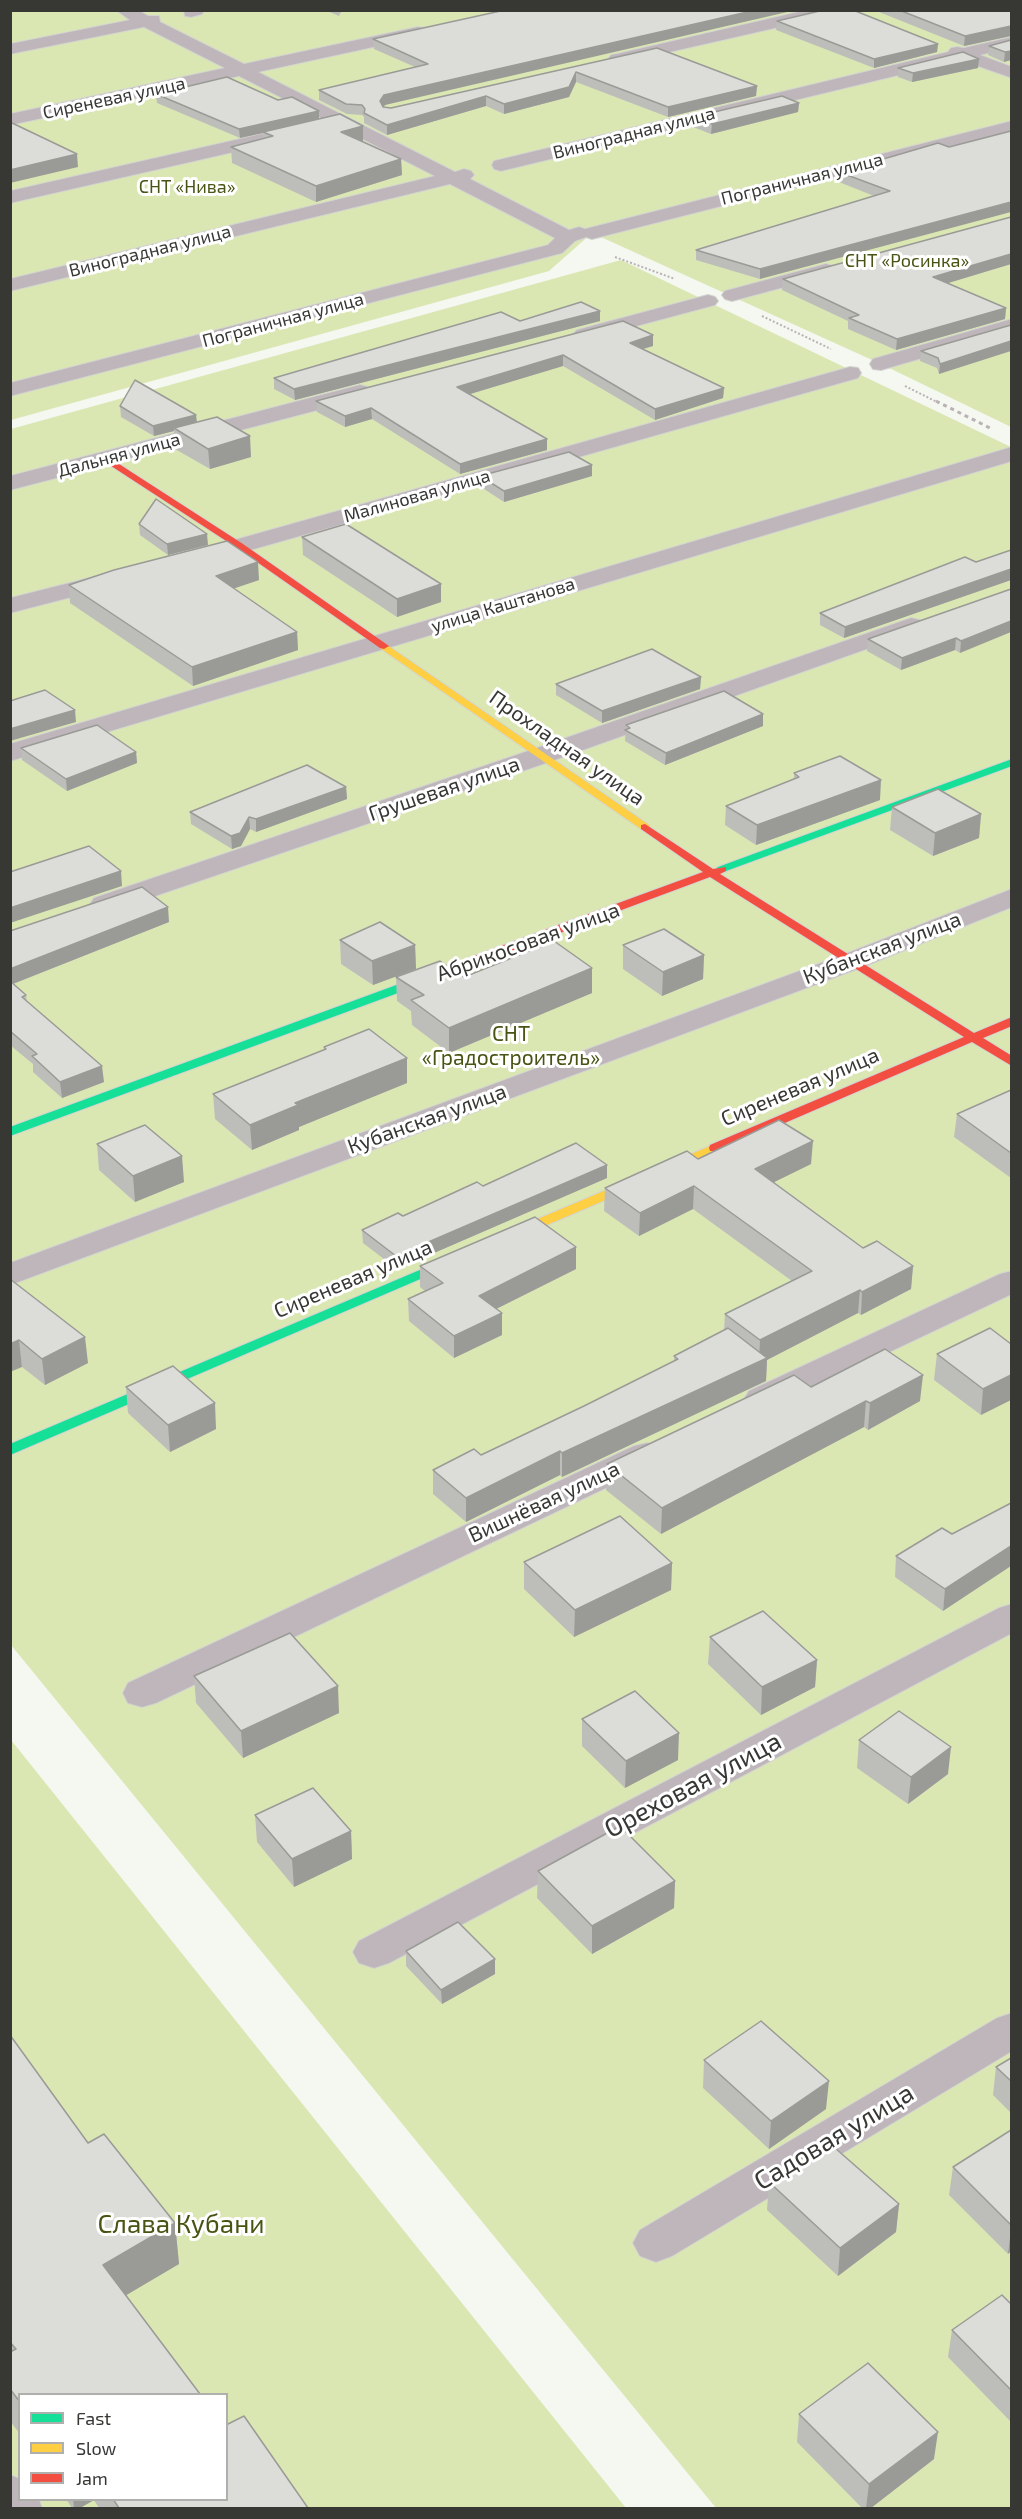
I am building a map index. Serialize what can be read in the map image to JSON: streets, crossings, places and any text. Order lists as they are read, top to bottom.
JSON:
{
  "streets": {
    "street": [
      "Сиреневая улица",
      "Виноградная улица",
      "Пограничная улица",
      "Дальняя улица",
      "Малиновая улица",
      "улица Каштанова",
      "Прохладная улица",
      "Грушевая улица",
      "Абрикосовая улица",
      "Кубанская улица",
      "Вишнёвая улица",
      "Ореховая улица",
      "Садовая улица"
    ]
  },
  "crossings": [
    ["Сиреневая улица", "Прохладная улица"],
    ["Дальняя улица", "Прохладная улица"],
    ["Малиновая улица", "Прохладная улица"],
    ["улица Каштанова", "Прохладная улица"],
    ["Прохладная улица", "Грушевая улица"],
    ["Прохладная улица", "Абрикосовая улица"],
    ["Прохладная улица", "Кубанская улица"]
  ],
  "parks": [
    "СНТ «Нива»",
    "СНТ «Росинка»",
    "СНТ «Градостроитель»",
    "Слава Кубани"
  ],
  "legend": ["Fast", "Slow", "Jam"]
}
